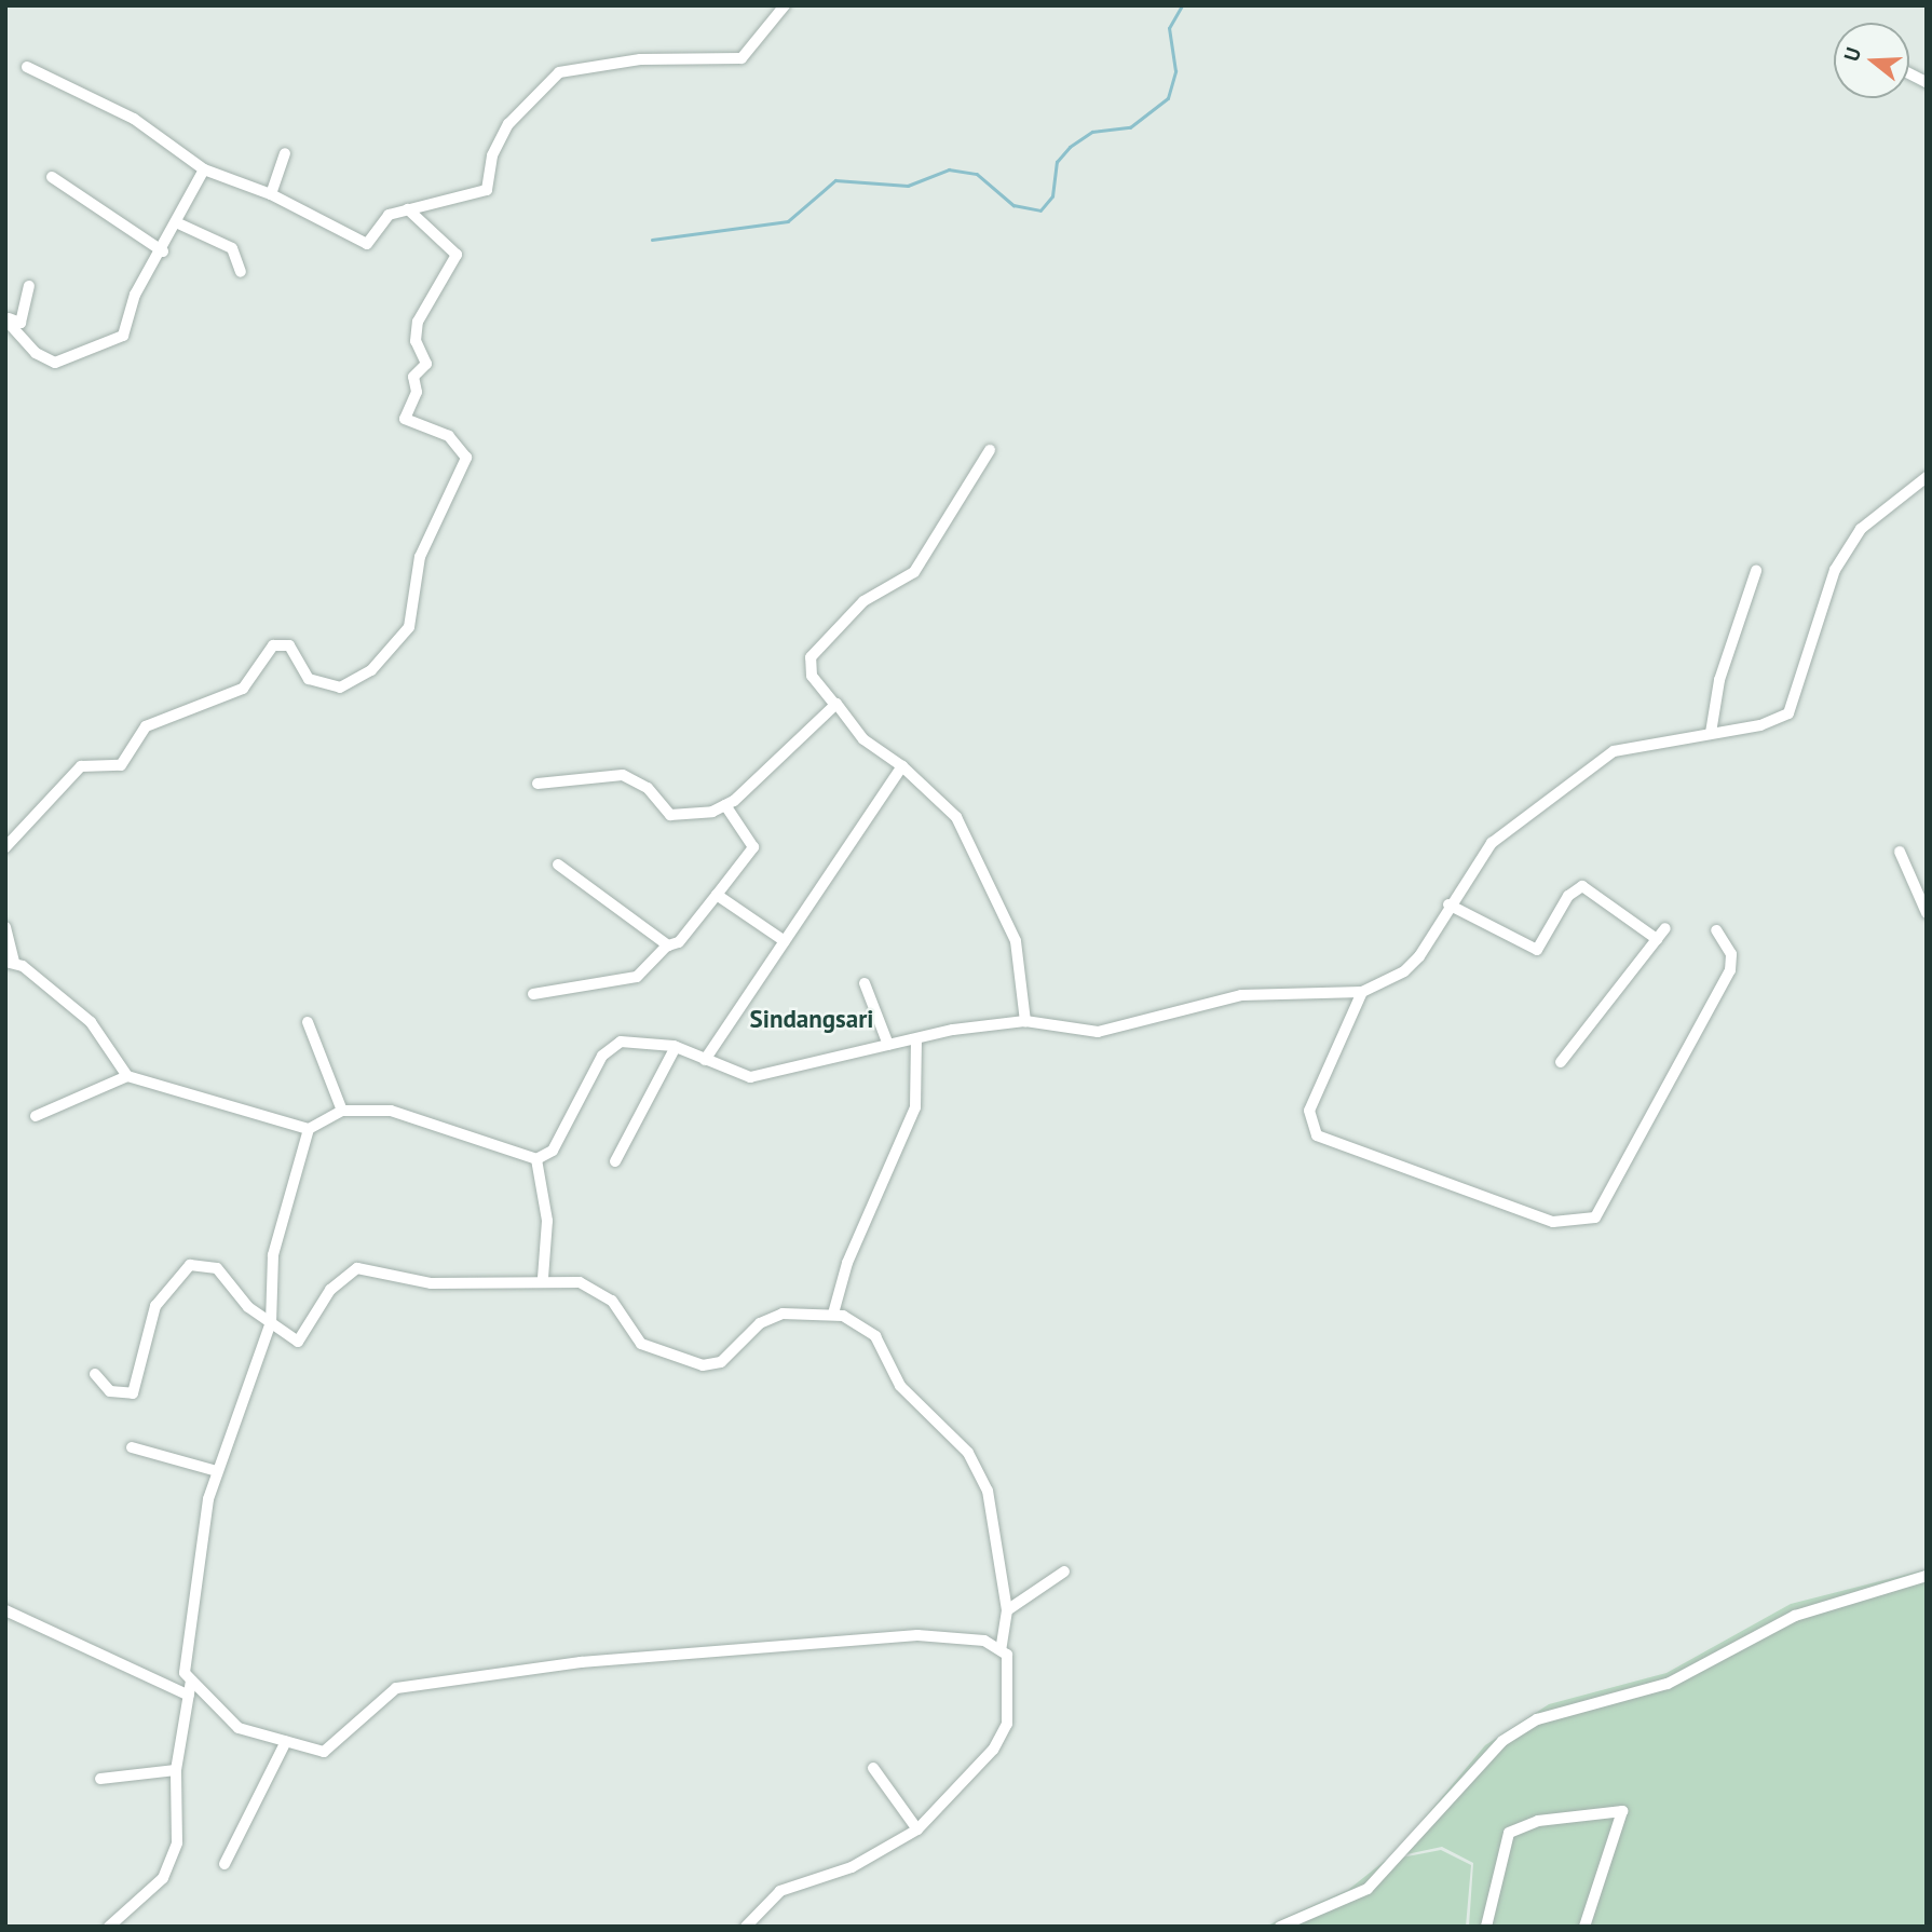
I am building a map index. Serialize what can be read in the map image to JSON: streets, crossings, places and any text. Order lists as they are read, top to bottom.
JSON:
{
  "districts": ["Sindangsari"],
  "north": "left"
}
